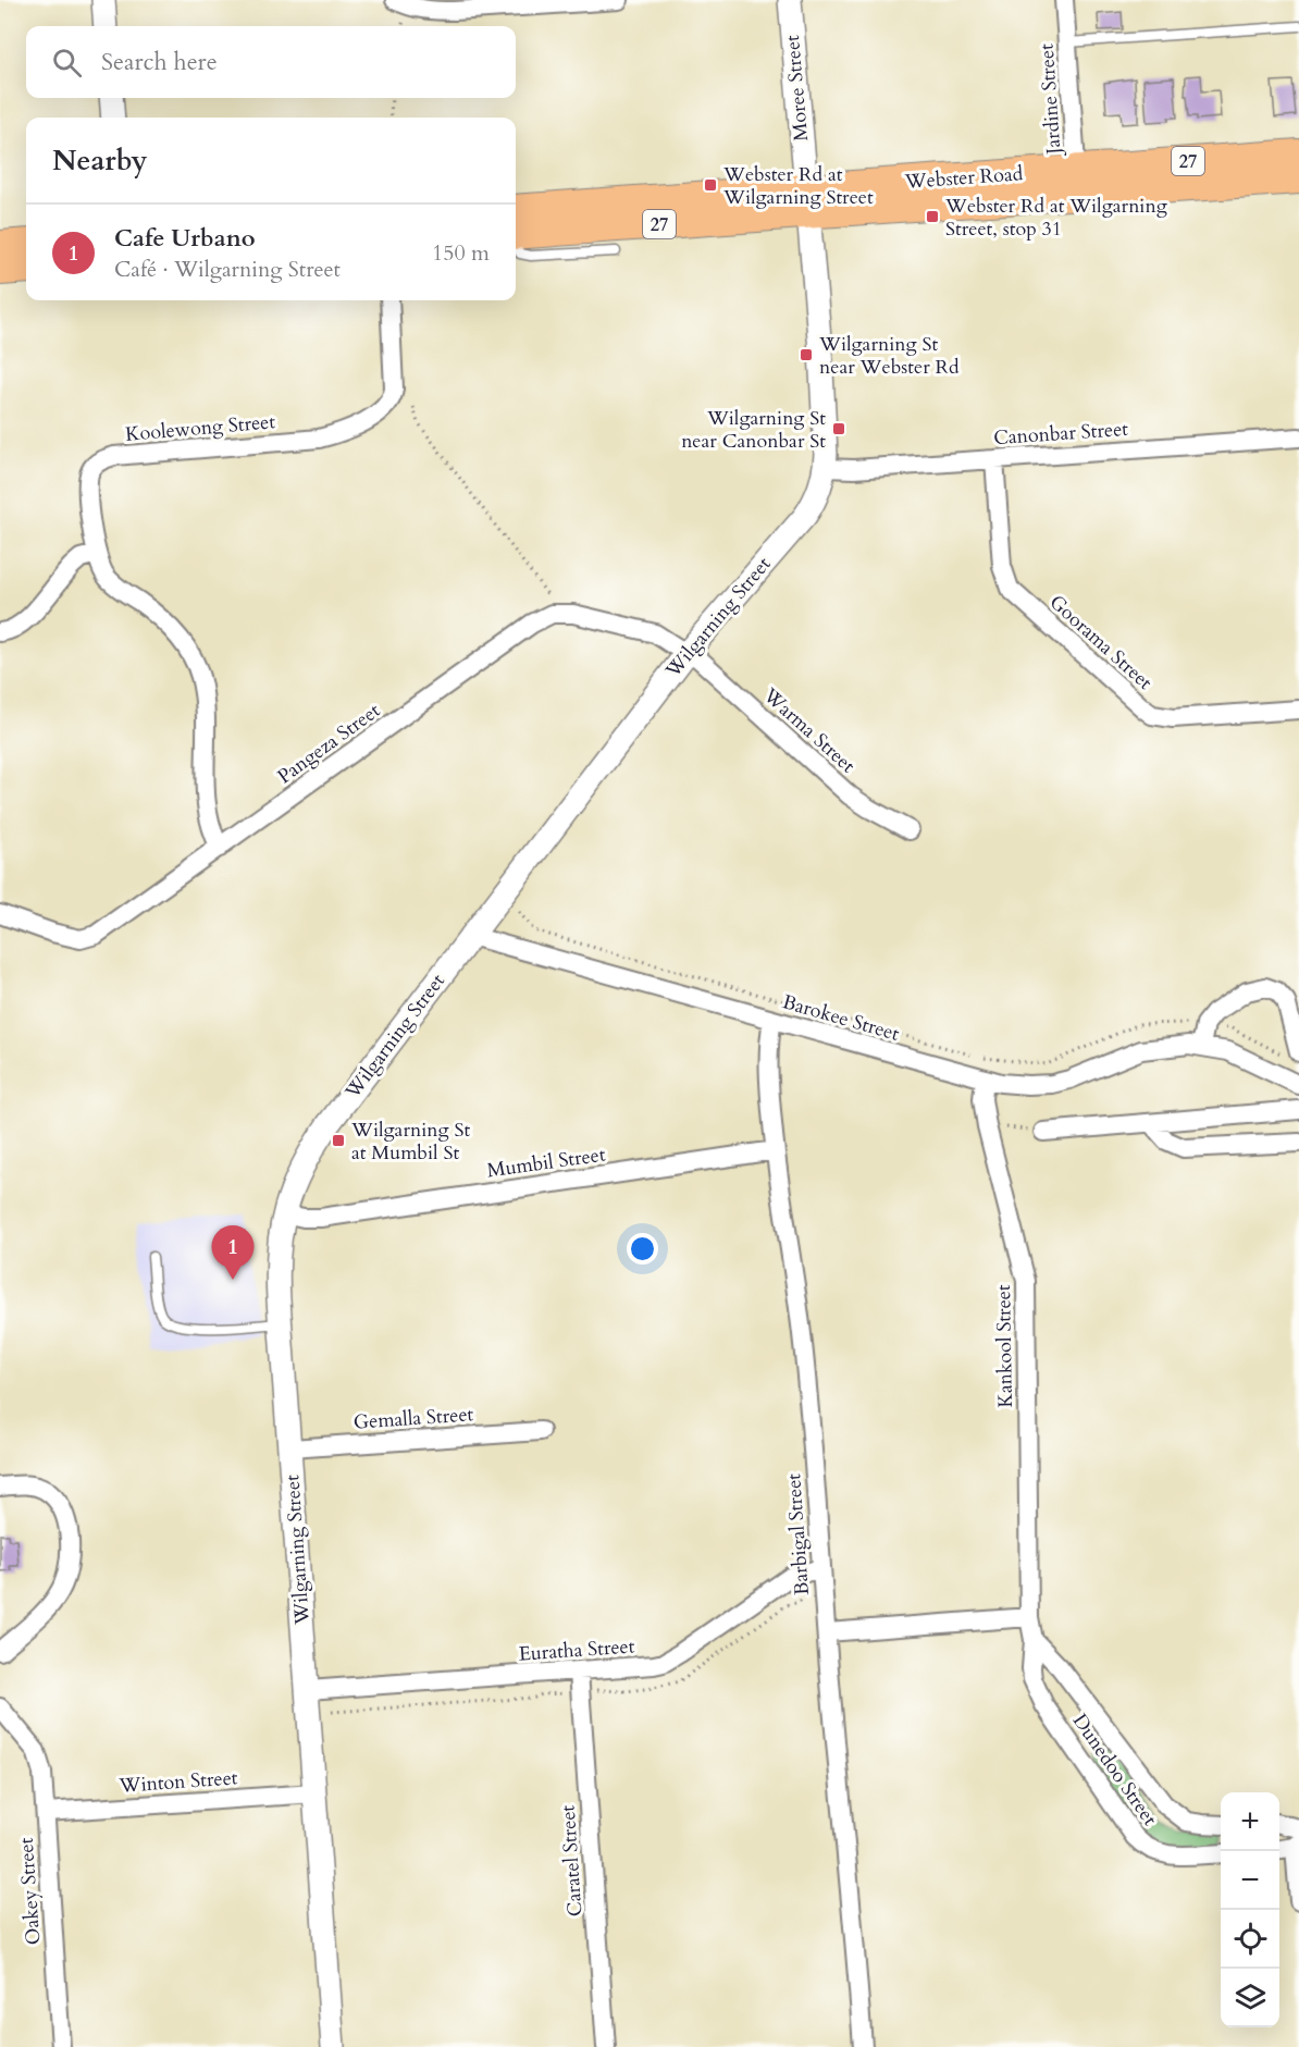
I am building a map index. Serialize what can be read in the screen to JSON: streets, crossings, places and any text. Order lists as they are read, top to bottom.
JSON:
{
  "streets": {
    "main road": ["27", "Webster Road"],
    "street": [
      "Moree Street",
      "Jardine Street",
      "Koolewong Street",
      "Canonbar Street",
      "Wilgarning Street",
      "Goorama Street",
      "Warma Street",
      "Pangeza Street",
      "Barokee Street",
      "Mumbil Street",
      "Kankool Street",
      "Gemalla Street",
      "Barbigal Street",
      "Euratha Street",
      "Dunedoo Street",
      "Winton Street",
      "Caratel Street",
      "Oakey Street"
    ]
  },
  "crossings": [
    ["Moree Street", "Webster Road"],
    ["Moree Street", "Wilgarning Street"],
    ["Jardine Street", "Webster Road"],
    ["Webster Road", "Wilgarning Street"],
    ["Koolewong Street", "Pangeza Street"],
    ["Canonbar Street", "Wilgarning Street"],
    ["Canonbar Street", "Goorama Street"],
    ["Wilgarning Street", "Warma Street"],
    ["Wilgarning Street", "Pangeza Street"],
    ["Wilgarning Street", "Barokee Street"],
    ["Wilgarning Street", "Mumbil Street"],
    ["Wilgarning Street", "Gemalla Street"],
    ["Wilgarning Street", "Euratha Street"],
    ["Wilgarning Street", "Winton Street"],
    ["Warma Street", "Pangeza Street"],
    ["Barokee Street", "Kankool Street"],
    ["Barokee Street", "Barbigal Street"],
    ["Mumbil Street", "Barbigal Street"],
    ["Kankool Street", "Dunedoo Street"],
    ["Barbigal Street", "Euratha Street"],
    ["Euratha Street", "Caratel Street"],
    ["Winton Street", "Oakey Street"]
  ],
  "places": {
    "transit": [
      "Webster Rd at Wilgarning Street",
      "Webster Rd at Wilgarning Street, stop 31",
      "Wilgarning St near Webster Rd",
      "Wilgarning St near Canonbar St",
      "Wilgarning St at Mumbil St"
    ]
  },
  "page": {
    "search": "Search here",
    "heading": "Nearby",
    "list": [
      {
        "mark": "1",
        "name": "Cafe Urbano",
        "note": "Café · Wilgarning Street",
        "value": "150 m"
      }
    ],
    "pins": "1",
    "map_buttons": ["+", "−"]
  }
}
